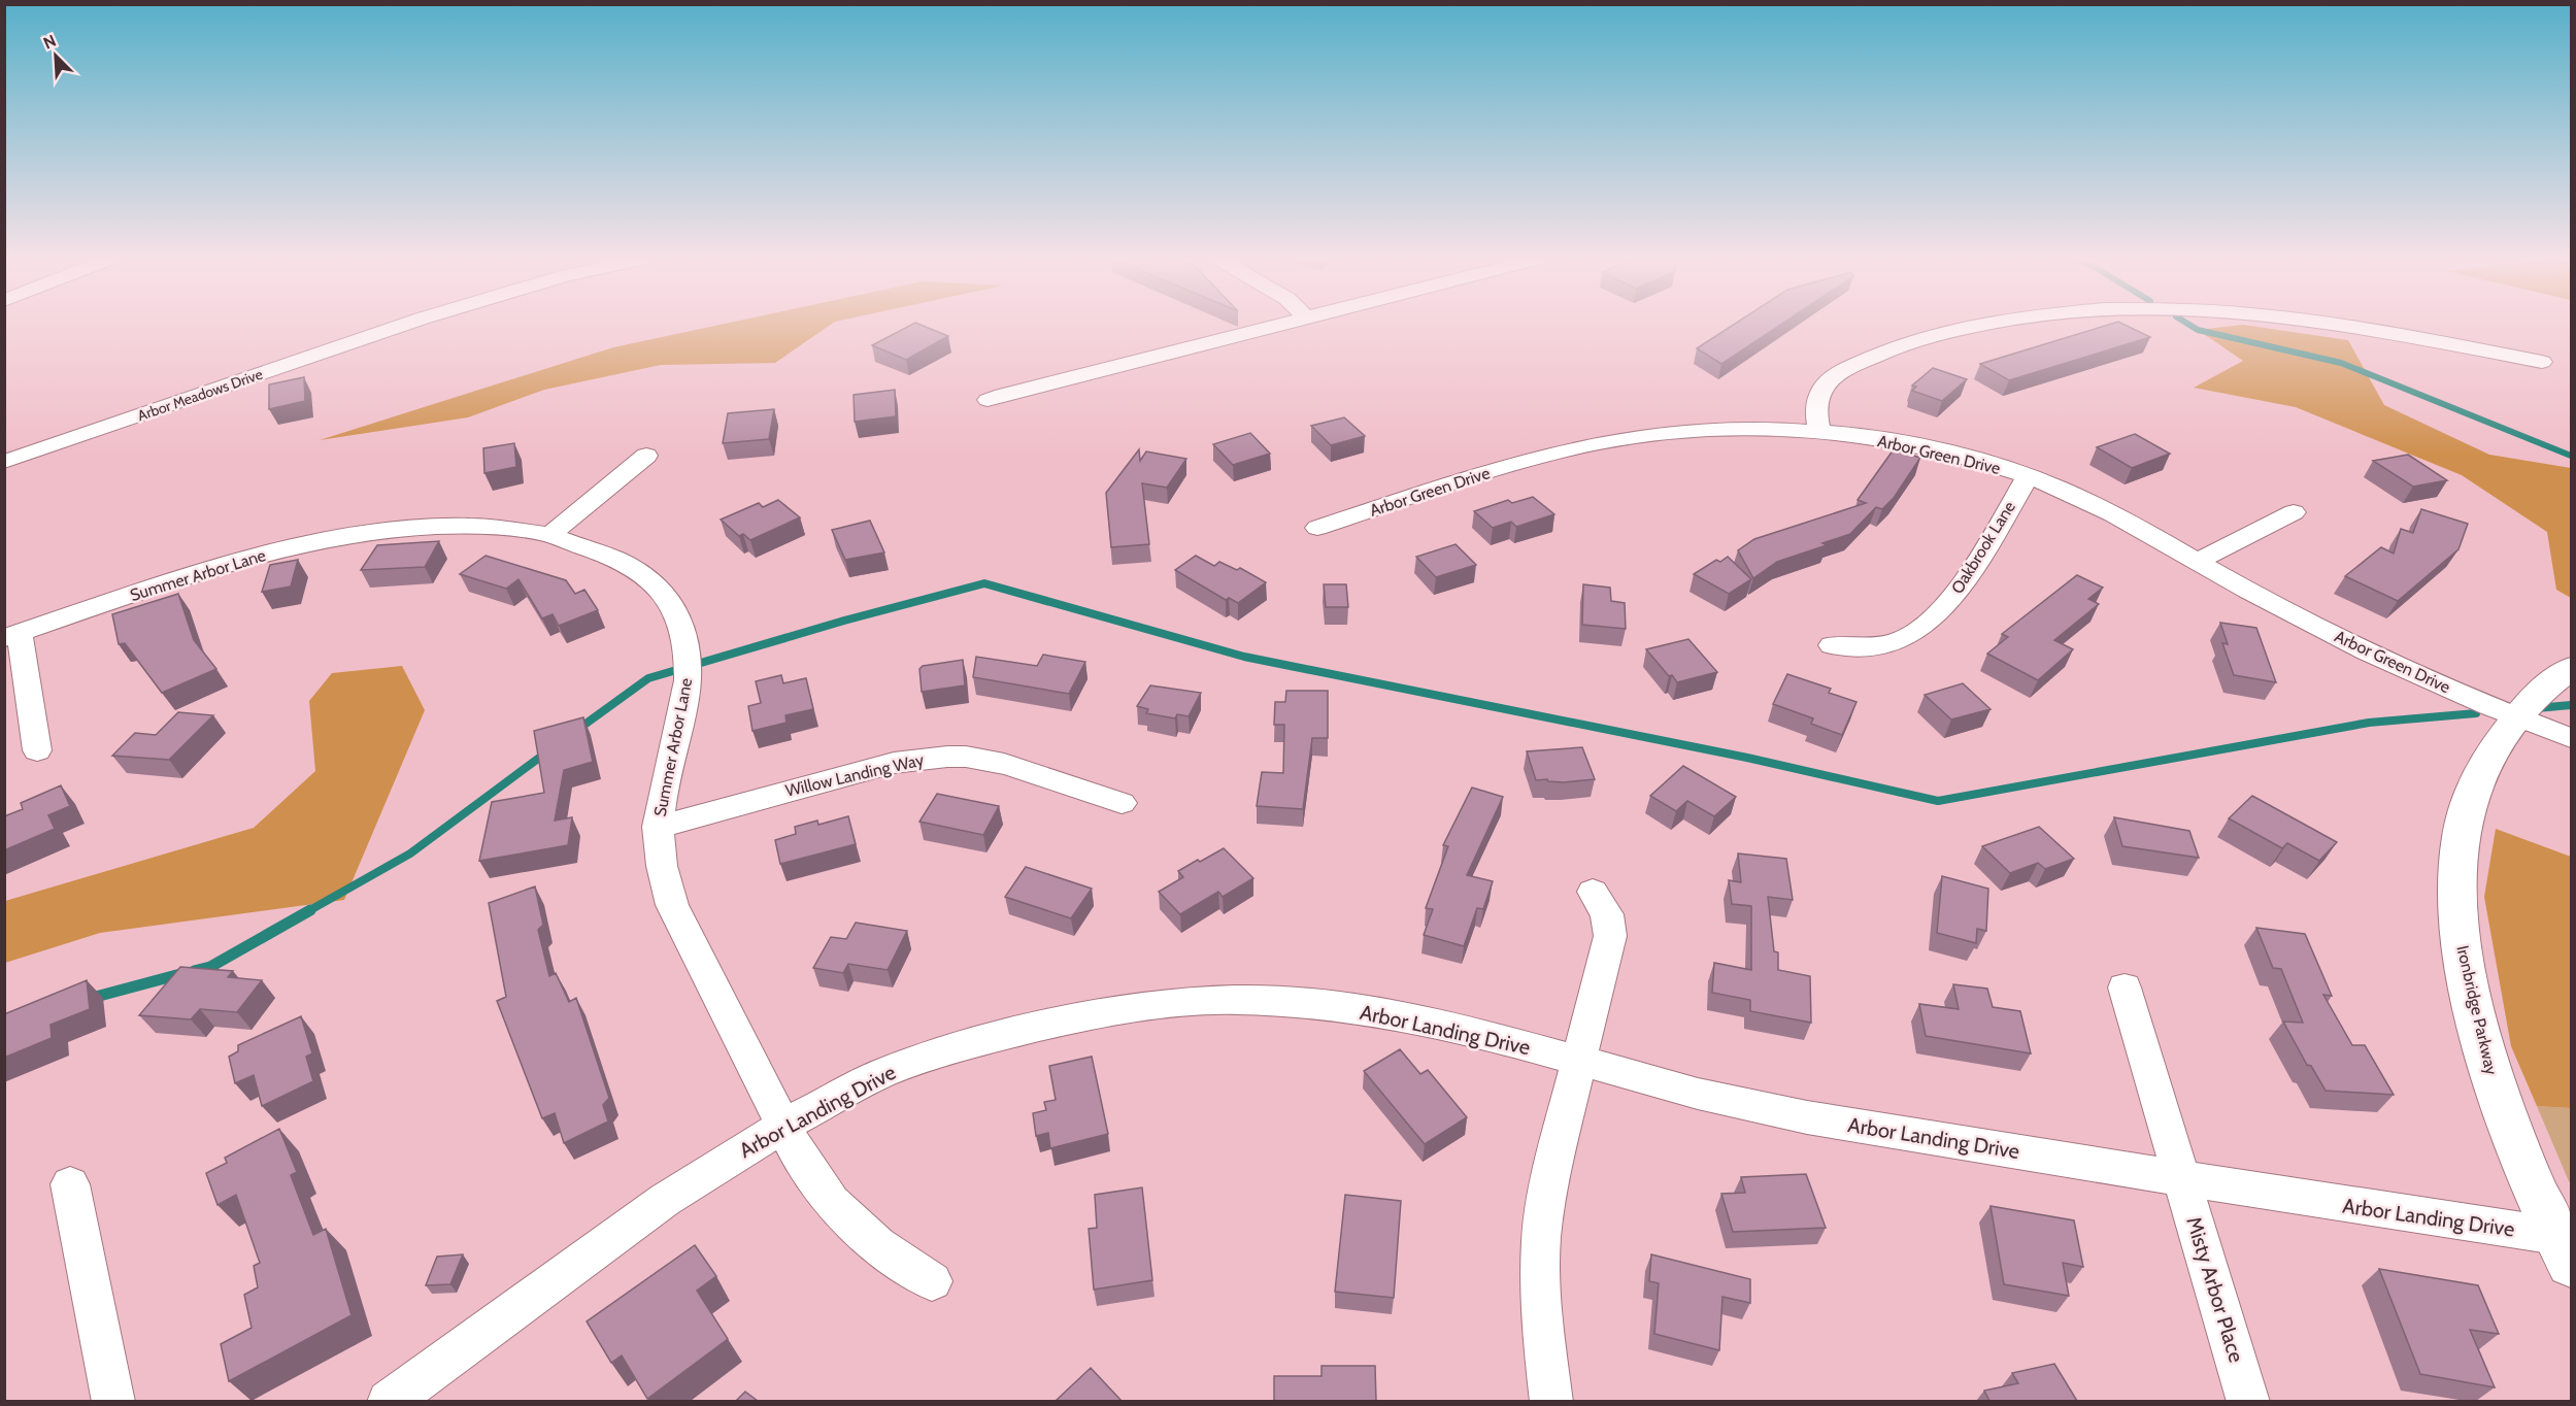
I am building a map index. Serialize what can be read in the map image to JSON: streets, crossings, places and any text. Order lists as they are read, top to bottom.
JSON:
{
  "streets": {
    "street": [
      "Arbor Meadows Drive",
      "Arbor Green Drive",
      "Oakbrook Lane",
      "Summer Arbor Lane",
      "Willow Landing Way",
      "Ironbridge Parkway",
      "Arbor Landing Drive",
      "Misty Arbor Place"
    ]
  },
  "crossings": [
    ["Arbor Green Drive", "Oakbrook Lane"],
    ["Arbor Green Drive", "Ironbridge Parkway"],
    ["Summer Arbor Lane", "Willow Landing Way"],
    ["Summer Arbor Lane", "Arbor Landing Drive"],
    ["Ironbridge Parkway", "Arbor Landing Drive"],
    ["Arbor Landing Drive", "Misty Arbor Place"]
  ],
  "north": "top left"
}
